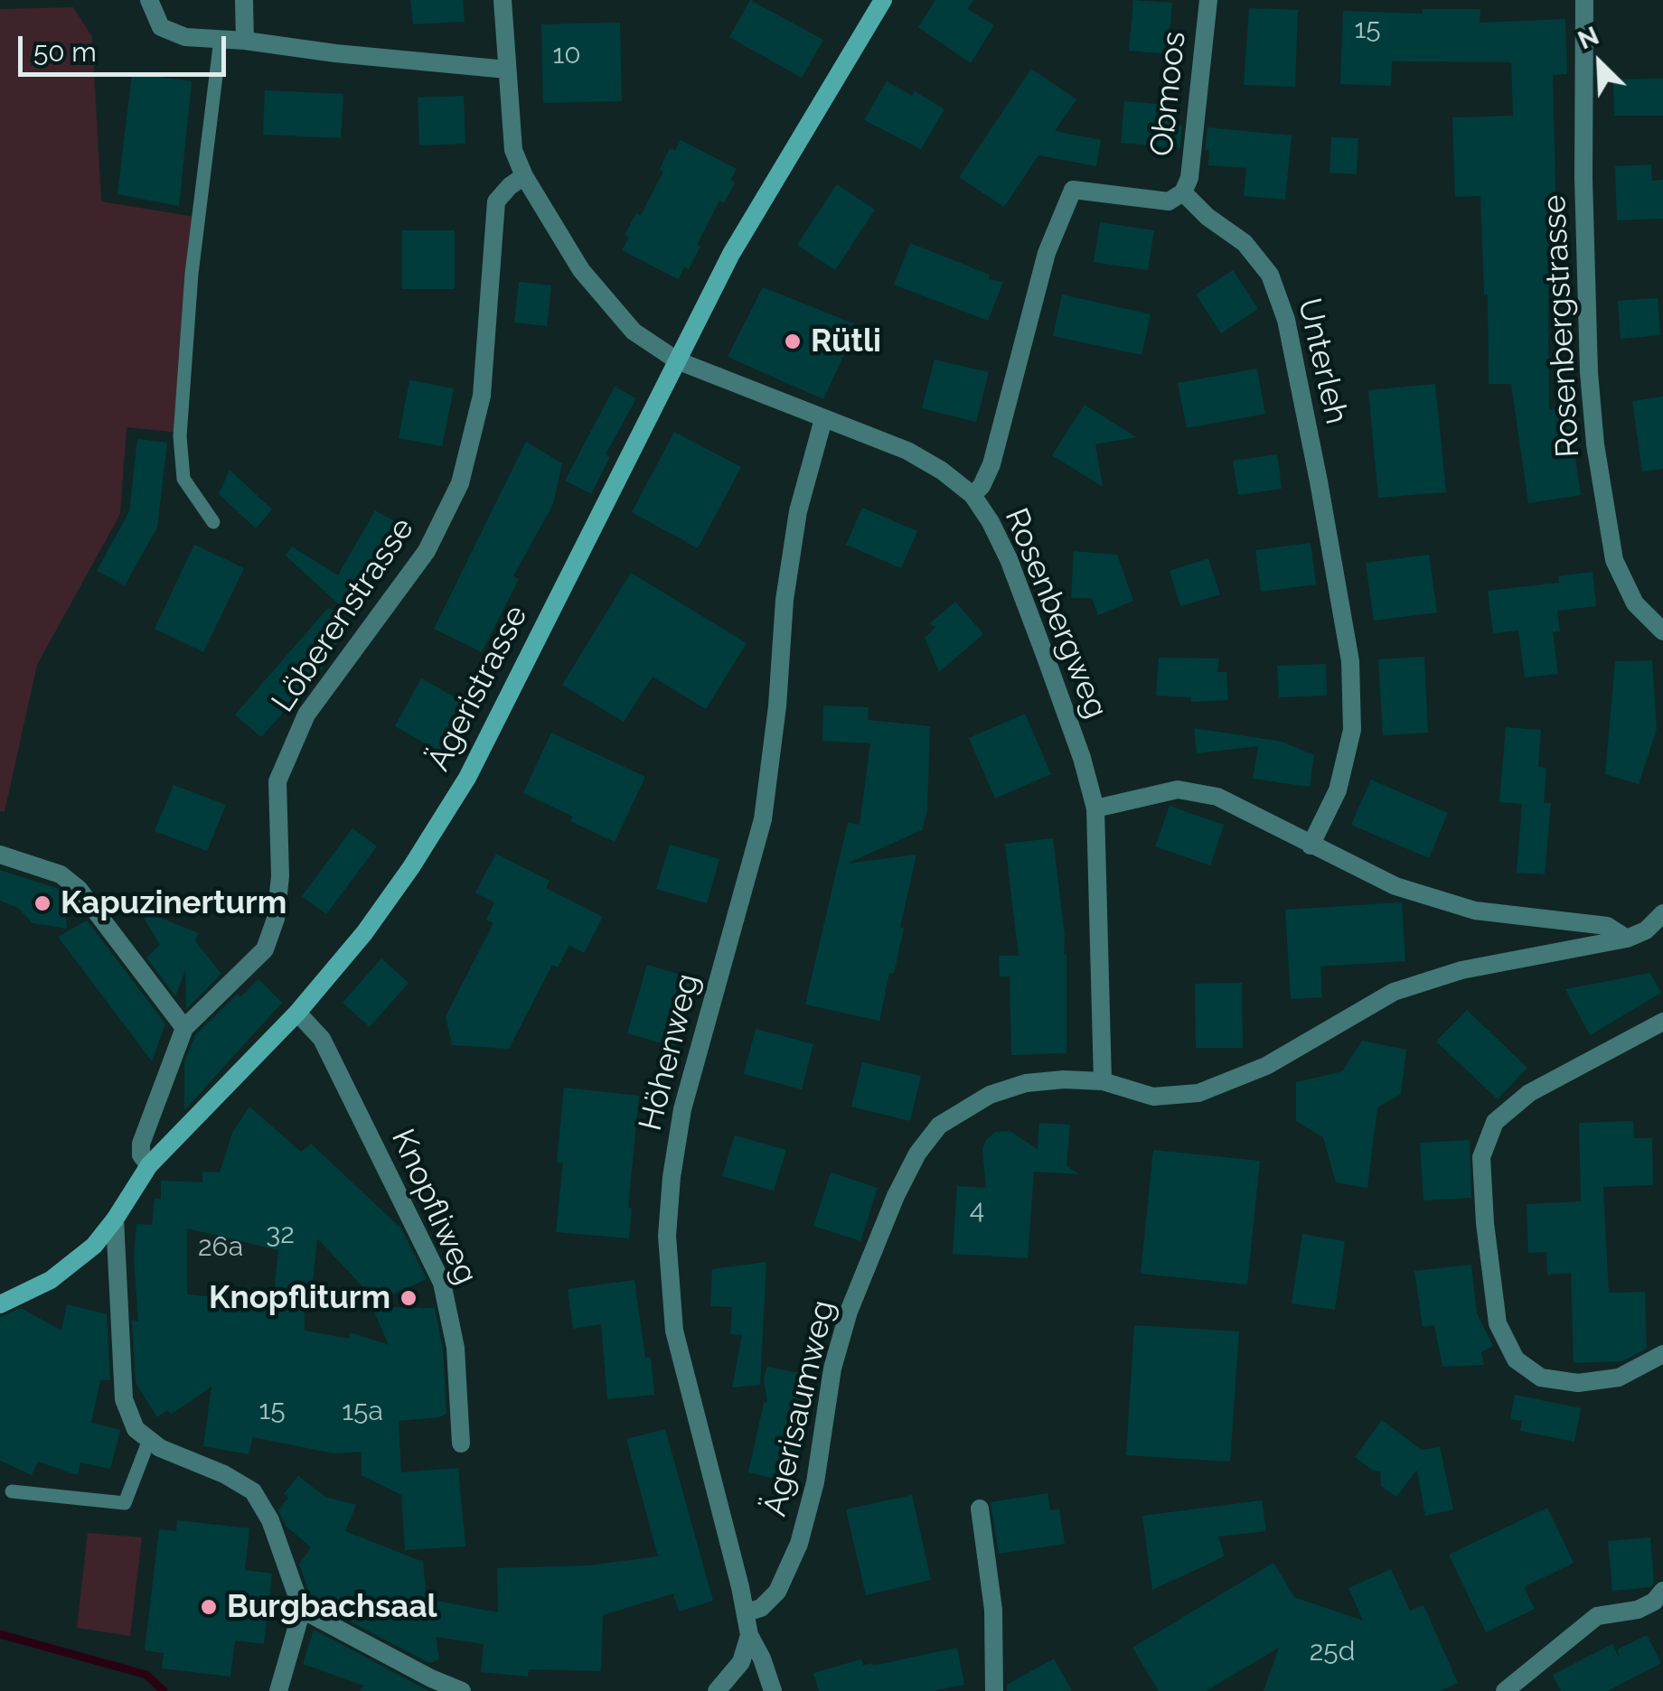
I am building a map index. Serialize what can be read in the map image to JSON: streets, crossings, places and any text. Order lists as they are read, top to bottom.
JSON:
{
  "streets": {
    "main road": ["Ägeristrasse"],
    "street": [
      "Obmoos",
      "Rosenbergstrasse",
      "Unterleh",
      "Rosenbergweg",
      "Löberenstrasse",
      "Höhenweg",
      "Knopfliweg",
      "Ägerisaumweg"
    ]
  },
  "crossings": [
    ["Obmoos", "Unterleh"],
    ["Rosenbergweg", "Ägeristrasse"],
    ["Rosenbergweg", "Höhenweg"],
    ["Rosenbergweg", "Ägerisaumweg"],
    ["Löberenstrasse", "Ägeristrasse"],
    ["Ägeristrasse", "Knopfliweg"],
    ["Höhenweg", "Ägerisaumweg"]
  ],
  "places": [
    "Rütli",
    "Kapuzinerturm",
    "Knopfliturm",
    "Burgbachsaal"
  ],
  "house_numbers": [
    "15",
    "10",
    "4",
    "32",
    "26a",
    "15",
    "15a",
    "25d"
  ],
  "scale_bar": "50 m",
  "north": "top left"
}
